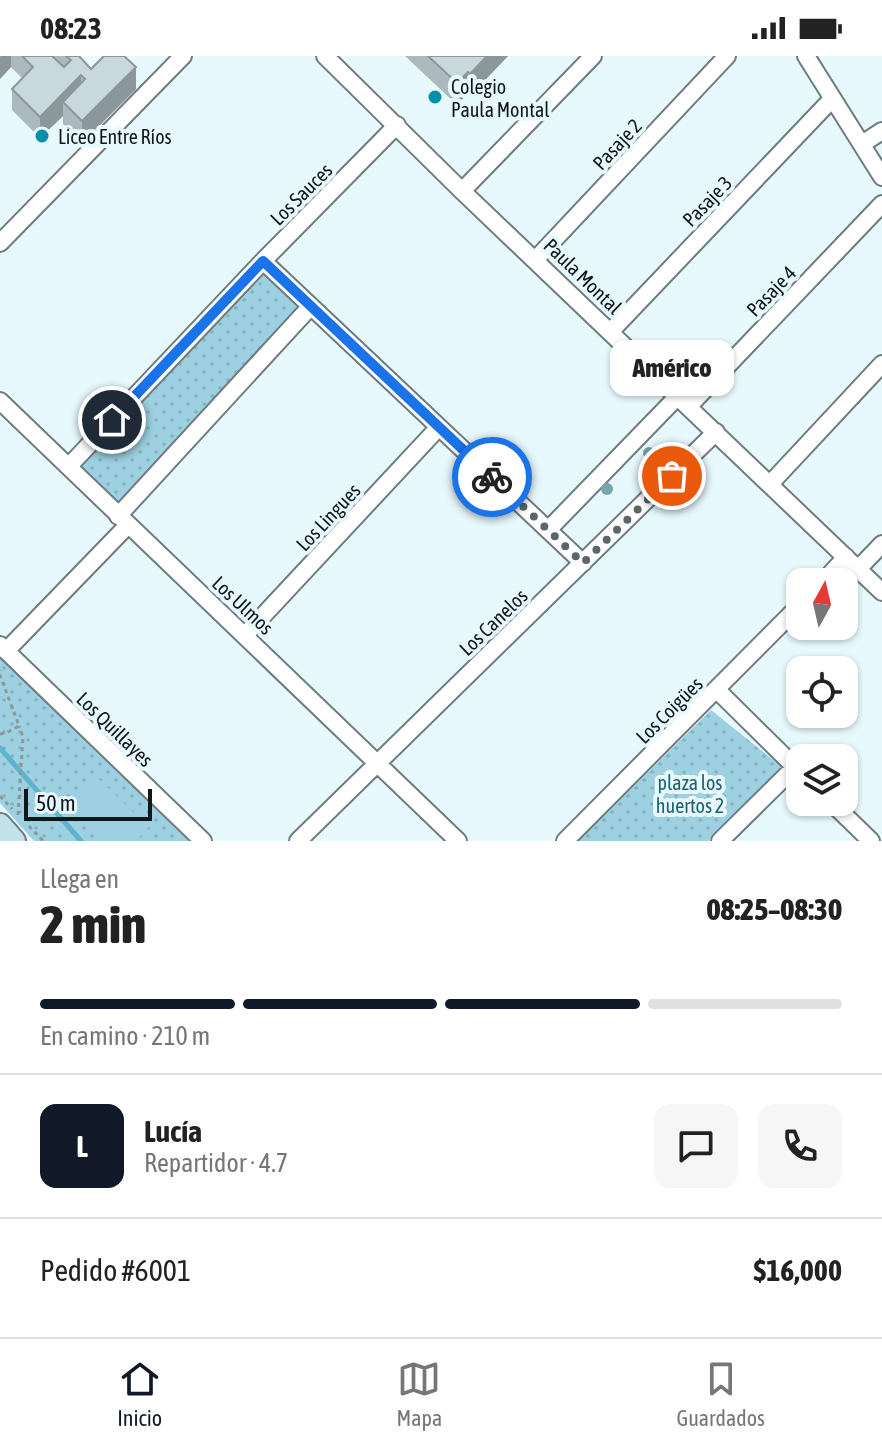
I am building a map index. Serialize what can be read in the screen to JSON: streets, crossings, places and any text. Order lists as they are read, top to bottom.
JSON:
{
  "streets": {
    "street": [
      "Pasaje 2",
      "Los Sauces",
      "Pasaje 3",
      "Paula Montal",
      "Pasaje 4",
      "Los Lingues",
      "Los Ulmos",
      "Los Canelos",
      "Los Coigües",
      "Los Quillayes"
    ]
  },
  "crossings": [
    ["Pasaje 2", "Paula Montal"],
    ["Los Sauces", "Paula Montal"],
    ["Los Sauces", "Los Ulmos"],
    ["Pasaje 3", "Paula Montal"],
    ["Paula Montal", "Pasaje 4"],
    ["Paula Montal", "Los Canelos"],
    ["Los Lingues", "Los Ulmos"],
    ["Los Ulmos", "Los Canelos"]
  ],
  "parks": ["plaza los huertos 2"],
  "places": ["Colegio Paula Montal", "Liceo Entre Ríos", "Américo"],
  "scale_bar": "50 m",
  "north": "top",
  "page": {
    "status": "08:23",
    "bubble": "Américo",
    "scale": "50 m",
    "heading": ["2 min", "Llega en", "08:25–08:30"],
    "panel": [
      "Lucía",
      "Repartidor · 4.7",
      "Pedido #6001",
      "$16,000"
    ],
    "bar": "En camino · 210 m",
    "round": "L",
    "tabs": ["Inicio", "Mapa", "Guardados"]
  }
}
